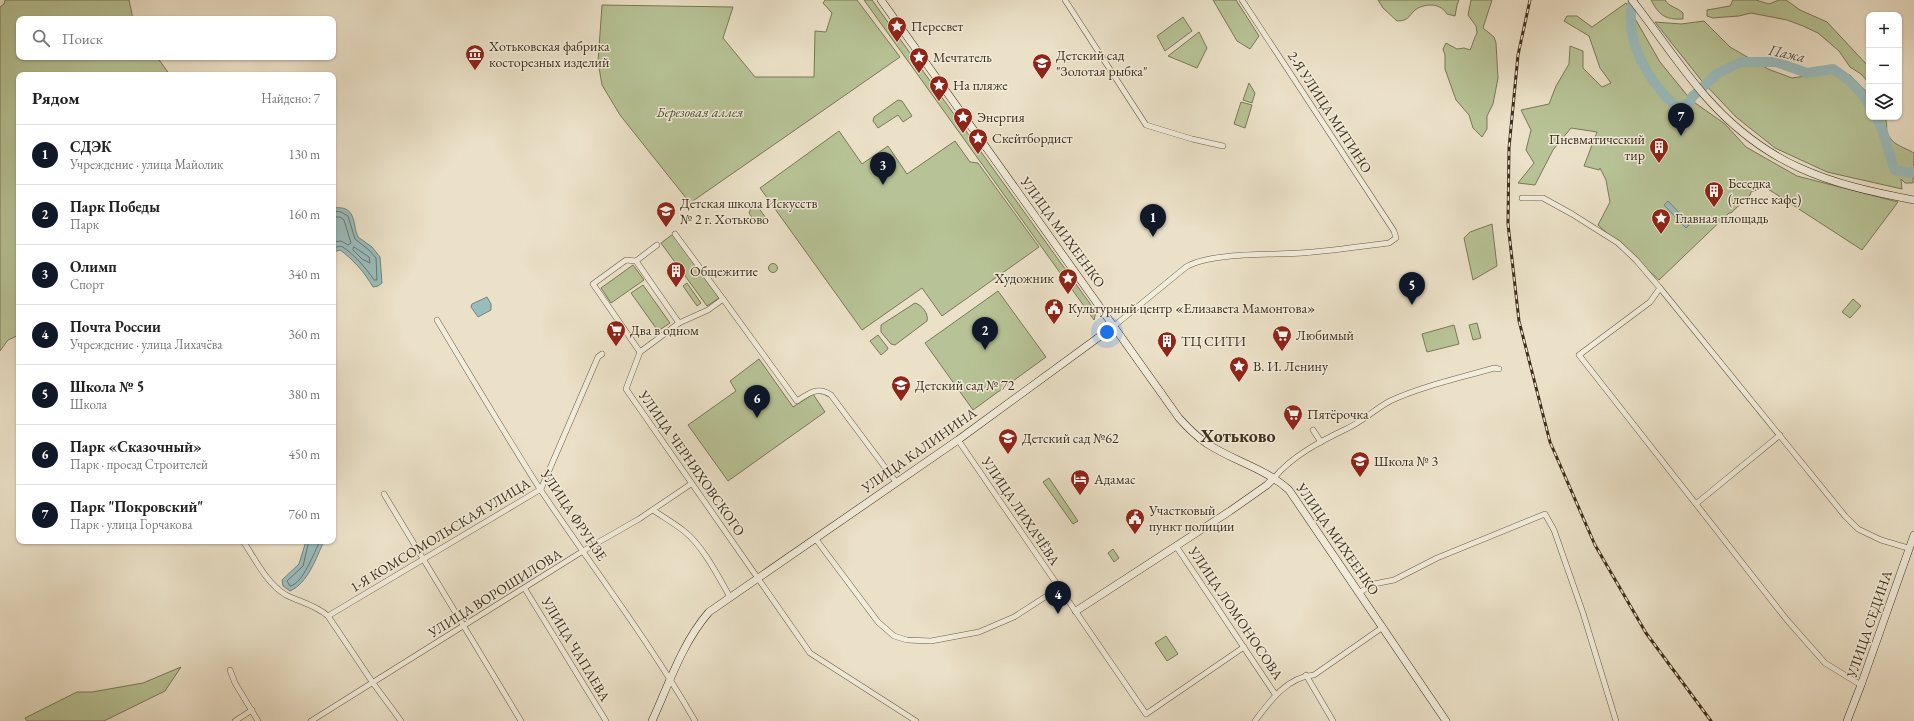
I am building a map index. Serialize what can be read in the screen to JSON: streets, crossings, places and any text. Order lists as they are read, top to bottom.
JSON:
{
  "streets": {
    "street": [
      "2-Я УЛИЦА МИТИНО",
      "УЛИЦА МИХЕЕНКО",
      "УЛИЦА КАЛИНИНА",
      "УЛИЦА ЧЕРНЯХОВСКОГО",
      "УЛИЦА ЛИХАЧЁВА",
      "УЛИЦА ФРУНЗЕ",
      "1-Я КОМСОМОЛЬСКАЯ УЛИЦА",
      "УЛИЦА ВОРОШИЛОВА",
      "УЛИЦА ЛОМОНОСОВА",
      "УЛИЦА СЕДИНА",
      "УЛИЦА ЧАПАЕВА"
    ]
  },
  "crossings": [
    ["2-Я УЛИЦА МИТИНО", "УЛИЦА МИХЕЕНКО"],
    ["2-Я УЛИЦА МИТИНО", "УЛИЦА КАЛИНИНА"],
    ["УЛИЦА МИХЕЕНКО", "УЛИЦА КАЛИНИНА"],
    ["УЛИЦА КАЛИНИНА", "УЛИЦА ЧЕРНЯХОВСКОГО"],
    ["УЛИЦА КАЛИНИНА", "УЛИЦА ЛИХАЧЁВА"],
    ["УЛИЦА КАЛИНИНА", "УЛИЦА ФРУНЗЕ"],
    ["УЛИЦА ЧЕРНЯХОВСКОГО", "УЛИЦА ВОРОШИЛОВА"],
    ["УЛИЦА ЛИХАЧЁВА", "УЛИЦА ЛОМОНОСОВА"],
    ["УЛИЦА ФРУНЗЕ", "1-Я КОМСОМОЛЬСКАЯ УЛИЦА"],
    ["УЛИЦА ФРУНЗЕ", "УЛИЦА ВОРОШИЛОВА"],
    ["УЛИЦА ВОРОШИЛОВА", "УЛИЦА ЧАПАЕВА"]
  ],
  "districts": ["Хотьково"],
  "water": ["Пажа"],
  "parks": ["Березовая аллея"],
  "places": {
    "place": [
      "Пересвет",
      "Мечтатель",
      "На пляже",
      "Энергия",
      "Скейтбордист",
      "Главная площадь",
      "Художник",
      "В. И. Ленину"
    ],
    "museum": ["Хотьковская фабрика косторезных изделий"],
    "school or university": [
      "Детский сад \"Золотая рыбка\"",
      "Детская школа Искусств № 2 г. Хотьково",
      "Детский сад № 72",
      "Детский сад №62",
      "Школа № 3"
    ],
    "building": [
      "Пневматический тир",
      "Беседка (летнее кафе)",
      "Общежитие",
      "ТЦ СИТИ"
    ],
    "public building": ["Культурный центр «Елизавета Мамонтова»", "Участковый пункт полиции"],
    "supermarket": ["Два в одном", "Любимый", "Пятёрочка"],
    "hotel": ["Адамас"]
  },
  "page": {
    "map_buttons": ["+", "−"],
    "search": "Поиск",
    "heading": ["Рядом", "Найдено: 7"],
    "pins": [
      "7",
      "3",
      "1",
      "5",
      "2",
      "6",
      "4"
    ],
    "list": [
      {
        "mark": "1",
        "name": "СДЭК",
        "note": "Учреждение · улица Майолик",
        "value": "130 m"
      },
      {
        "mark": "2",
        "name": "Парк Победы",
        "note": "Парк",
        "value": "160 m"
      },
      {
        "mark": "3",
        "name": "Олимп",
        "note": "Спорт",
        "value": "340 m"
      },
      {
        "mark": "4",
        "name": "Почта России",
        "note": "Учреждение · улица Лихачёва",
        "value": "360 m"
      },
      {
        "mark": "5",
        "name": "Школа № 5",
        "note": "Школа",
        "value": "380 m"
      },
      {
        "mark": "6",
        "name": "Парк «Сказочный»",
        "note": "Парк · проезд Строителей",
        "value": "450 m"
      },
      {
        "mark": "7",
        "name": "Парк \"Покровский\"",
        "note": "Парк · улица Горчакова",
        "value": "760 m"
      }
    ]
  }
}
